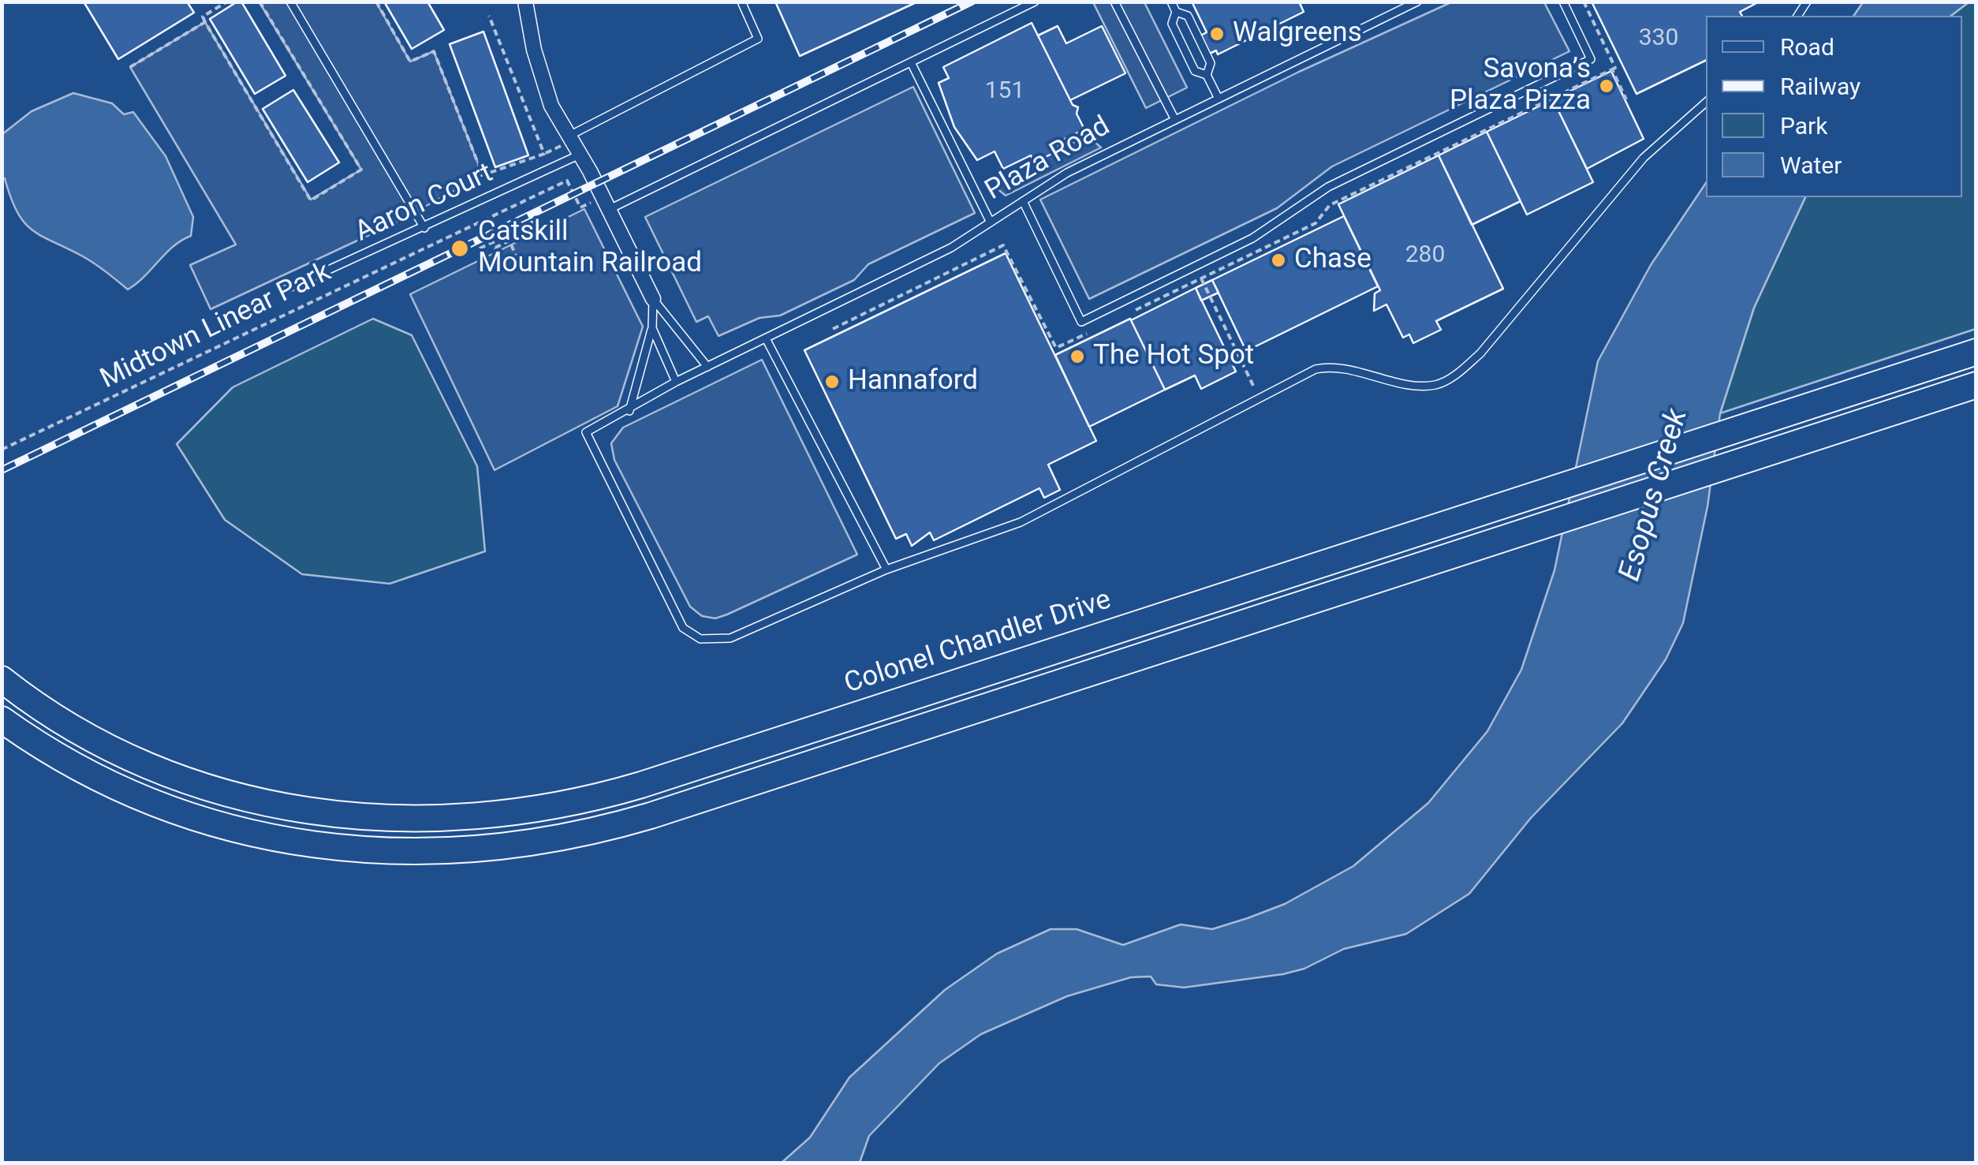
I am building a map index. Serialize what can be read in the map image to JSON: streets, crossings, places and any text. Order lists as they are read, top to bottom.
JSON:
{
  "streets": {
    "highway": ["Colonel Chandler Drive"],
    "lane": ["Plaza Road", "Aaron Court"],
    "path": ["Midtown Linear Park"]
  },
  "water": ["Esopus Creek"],
  "places": [
    "Walgreens",
    "Savona’s Plaza Pizza",
    "Catskill Mountain Railroad",
    "Chase",
    "The Hot Spot",
    "Hannaford"
  ],
  "house_numbers": ["330", "151", "280"],
  "legend": [
    "Road",
    "Railway",
    "Park",
    "Water"
  ]
}
